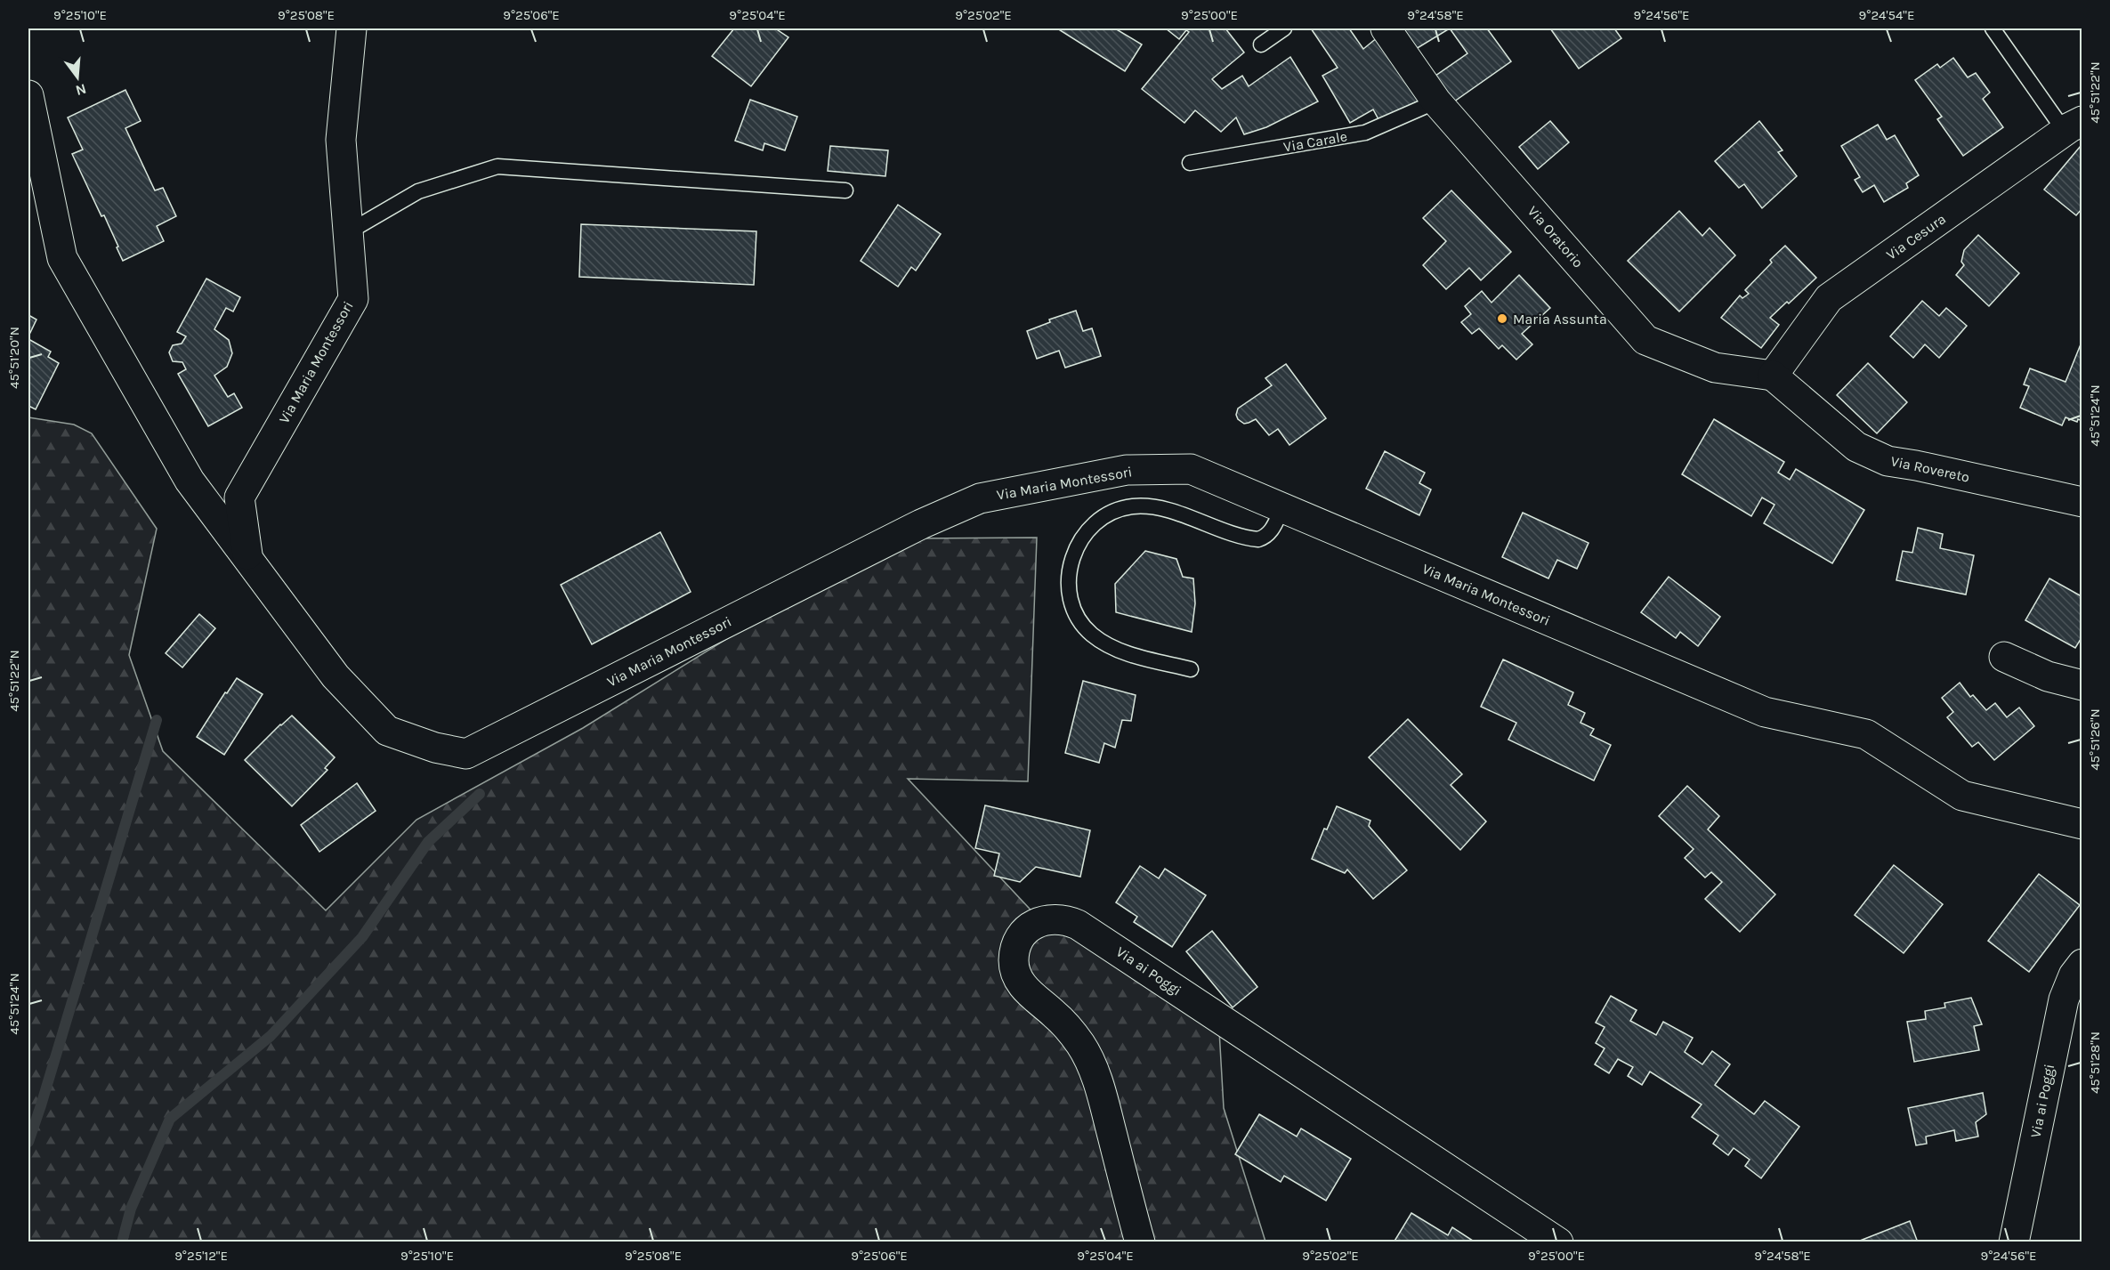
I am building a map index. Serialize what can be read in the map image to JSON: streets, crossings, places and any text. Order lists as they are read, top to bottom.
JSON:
{
  "streets": {
    "street": [
      "Via Oratorio",
      "Via Cesura",
      "Via Maria Montessori",
      "Via Rovereto",
      "Via ai Poggi"
    ],
    "lane": ["Via Carale"]
  },
  "crossings": [
    ["Via Carale", "Via Oratorio"],
    ["Via Oratorio", "Via Cesura"],
    ["Via Oratorio", "Via Rovereto"],
    ["Via Cesura", "Via Rovereto"]
  ],
  "places": ["Maria Assunta"],
  "north": "bottom",
  "coordinates": [
    "9°25'10\"E",
    "9°25'08\"E",
    "9°25'06\"E",
    "9°25'04\"E",
    "9°25'02\"E",
    "9°25'00\"E",
    "9°24'58\"E",
    "9°24'56\"E",
    "9°24'54\"E",
    "45°51'22\"N",
    "45°51'20\"N",
    "45°51'24\"N",
    "45°51'26\"N",
    "45°51'28\"N",
    "9°25'12\"E"
  ]
}
